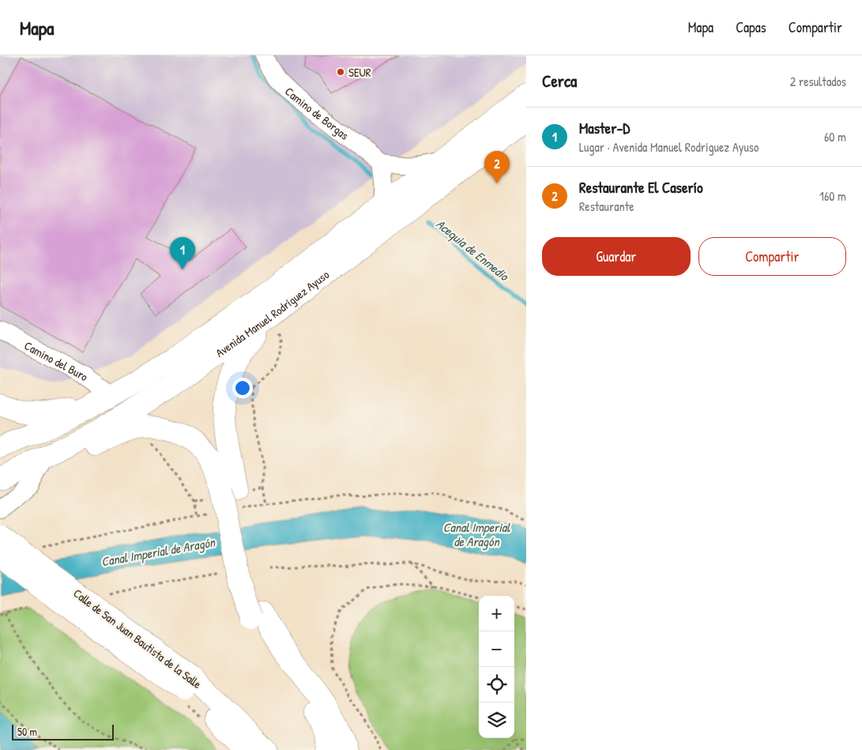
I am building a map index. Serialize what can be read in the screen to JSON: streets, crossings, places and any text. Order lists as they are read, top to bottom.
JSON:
{
  "streets": {
    "main road": ["Avenida Manuel Rodríguez Ayuso", "Calle de San Juan Bautista de la Salle"],
    "street": ["Camino de Borgas", "Camino del Buro"]
  },
  "crossings": [
    ["Avenida Manuel Rodríguez Ayuso", "Camino del Buro"]
  ],
  "water": ["Acequia de Enmedio", "Canal Imperial de Aragón"],
  "places": ["SEUR"],
  "scale_bar": "50 m",
  "page": {
    "header": "Mapa",
    "nav": ["Mapa", "Capas", "Compartir"],
    "heading": ["Cerca", "2 resultados"],
    "list": [
      {
        "mark": "1",
        "name": "Master-D",
        "note": "Lugar · Avenida Manuel Rodríguez Ayuso",
        "value": "60 m"
      },
      {
        "mark": "2",
        "name": "Restaurante El Caserío",
        "note": "Restaurante",
        "value": "160 m"
      }
    ],
    "pins": ["2", "1"],
    "buttons": ["Guardar", "Compartir"],
    "map_buttons": ["+", "−"],
    "scale": "50 m"
  }
}
